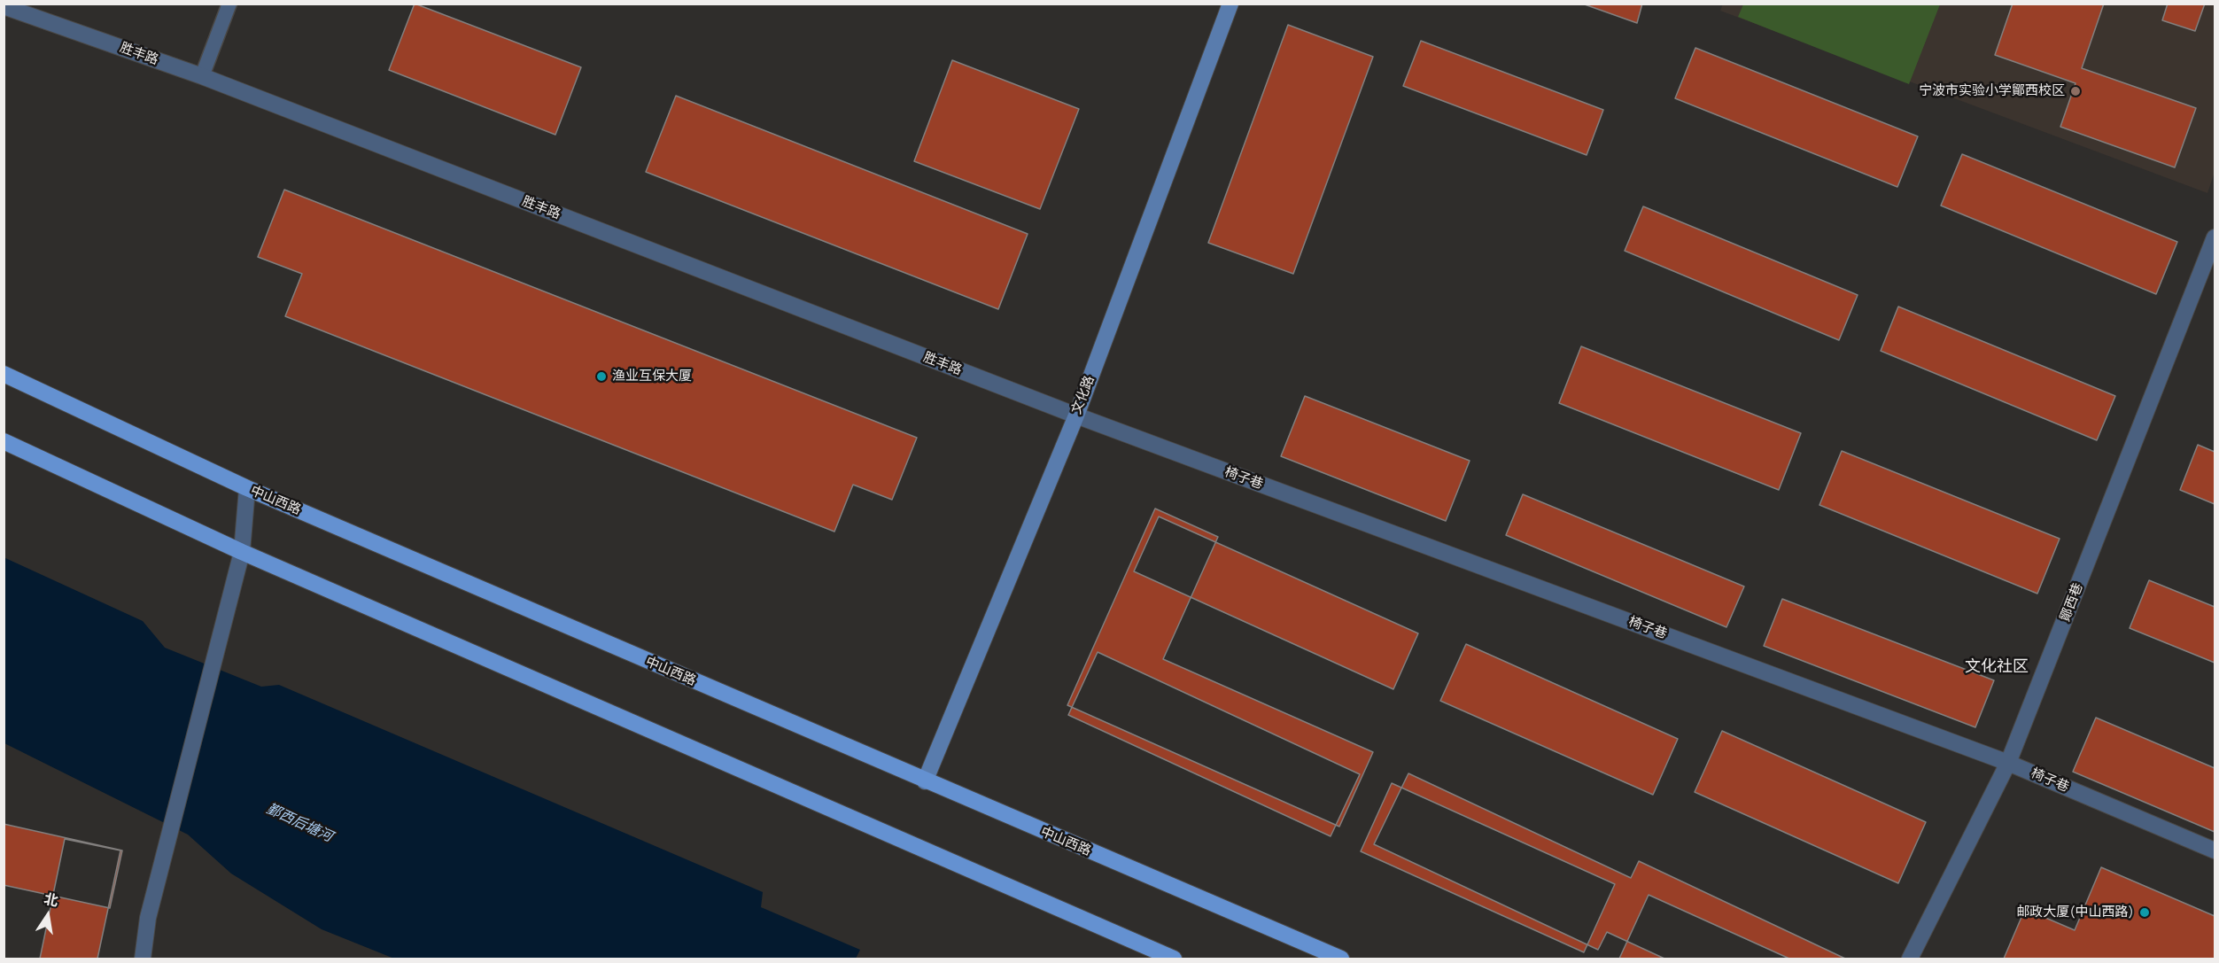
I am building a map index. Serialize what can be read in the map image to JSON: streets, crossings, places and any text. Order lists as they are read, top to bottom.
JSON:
{
  "streets": {
    "main road": ["中山西路"],
    "street": [
      "胜丰路",
      "文化路",
      "椅子巷",
      "鄮西巷"
    ]
  },
  "crossings": [
    ["胜丰路", "文化路"],
    ["胜丰路", "椅子巷"],
    ["文化路", "椅子巷"],
    ["文化路", "中山西路"],
    ["椅子巷", "鄮西巷"]
  ],
  "districts": ["文化社区"],
  "water": ["鄞西后塘河"],
  "places": ["宁波市实验小学鄮西校区", "渔业互保大厦", "邮政大厦(中山西路)"],
  "north": "top"
}
